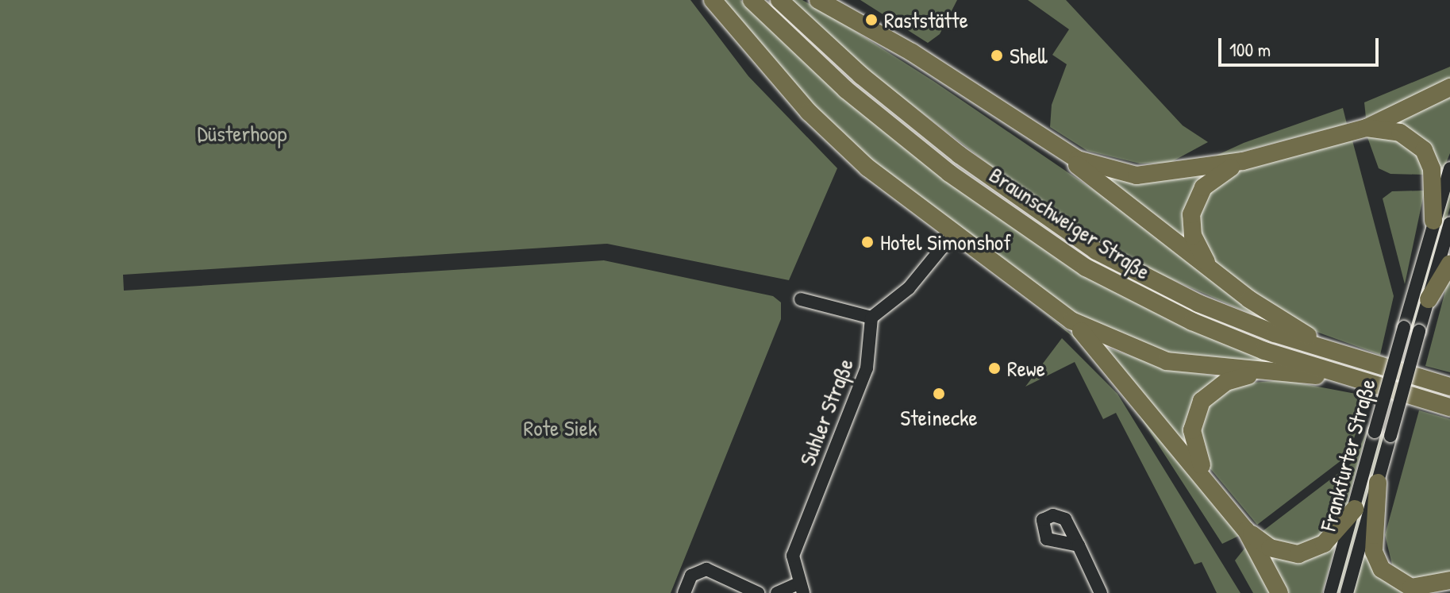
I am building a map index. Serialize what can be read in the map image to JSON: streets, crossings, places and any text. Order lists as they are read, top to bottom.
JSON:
{
  "streets": {
    "highway": ["Braunschweiger Straße"],
    "street": ["Suhler Straße", "Frankfurter Straße"]
  },
  "parks": ["Düsterhoop", "Rote Siek"],
  "places": [
    "Raststätte",
    "Shell",
    "Hotel Simonshof",
    "Rewe",
    "Steinecke"
  ],
  "scale_bar": "100 m"
}
